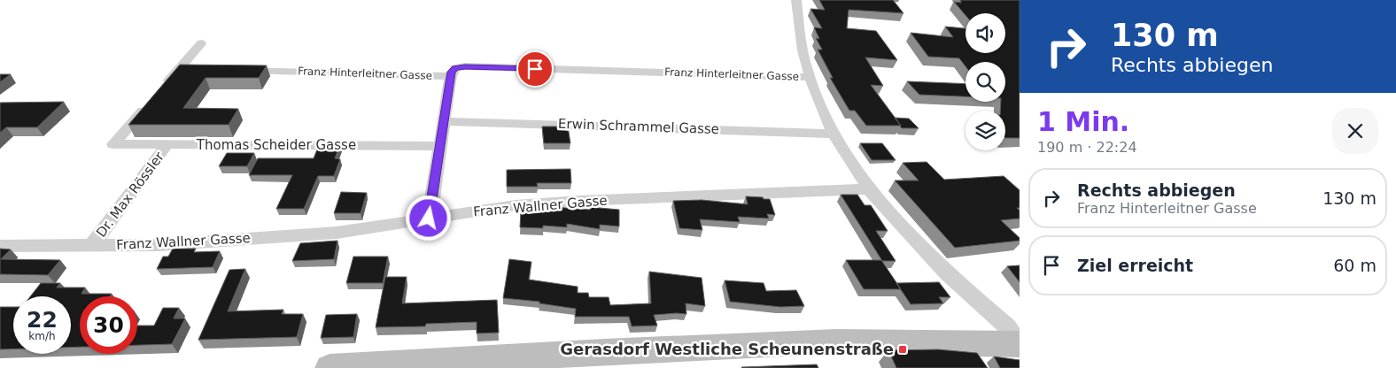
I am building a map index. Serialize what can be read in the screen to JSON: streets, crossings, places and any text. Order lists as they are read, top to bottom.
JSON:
{
  "streets": {
    "street": [
      "Franz Hinterleitner Gasse",
      "Erwin Schrammel Gasse",
      "Thomas Scheider Gasse",
      "Dr. Max Rössler",
      "Franz Wallner Gasse"
    ]
  },
  "crossings": [
    ["Thomas Scheider Gasse", "Dr. Max Rössler"],
    ["Dr. Max Rössler", "Franz Wallner Gasse"]
  ],
  "places": {
    "transit": ["Gerasdorf Westliche Scheunenstraße"]
  },
  "page": {
    "turn": ["130 m", "Rechts abbiegen"],
    "heading": ["1 Min.", "190 m · 22:24"],
    "list": [
      {
        "name": "Rechts abbiegen",
        "note": "Franz Hinterleitner Gasse",
        "value": "130 m"
      },
      {
        "name": "Ziel erreicht",
        "value": "60 m"
      }
    ],
    "speed": "22 km/h",
    "limit": "30"
  }
}
